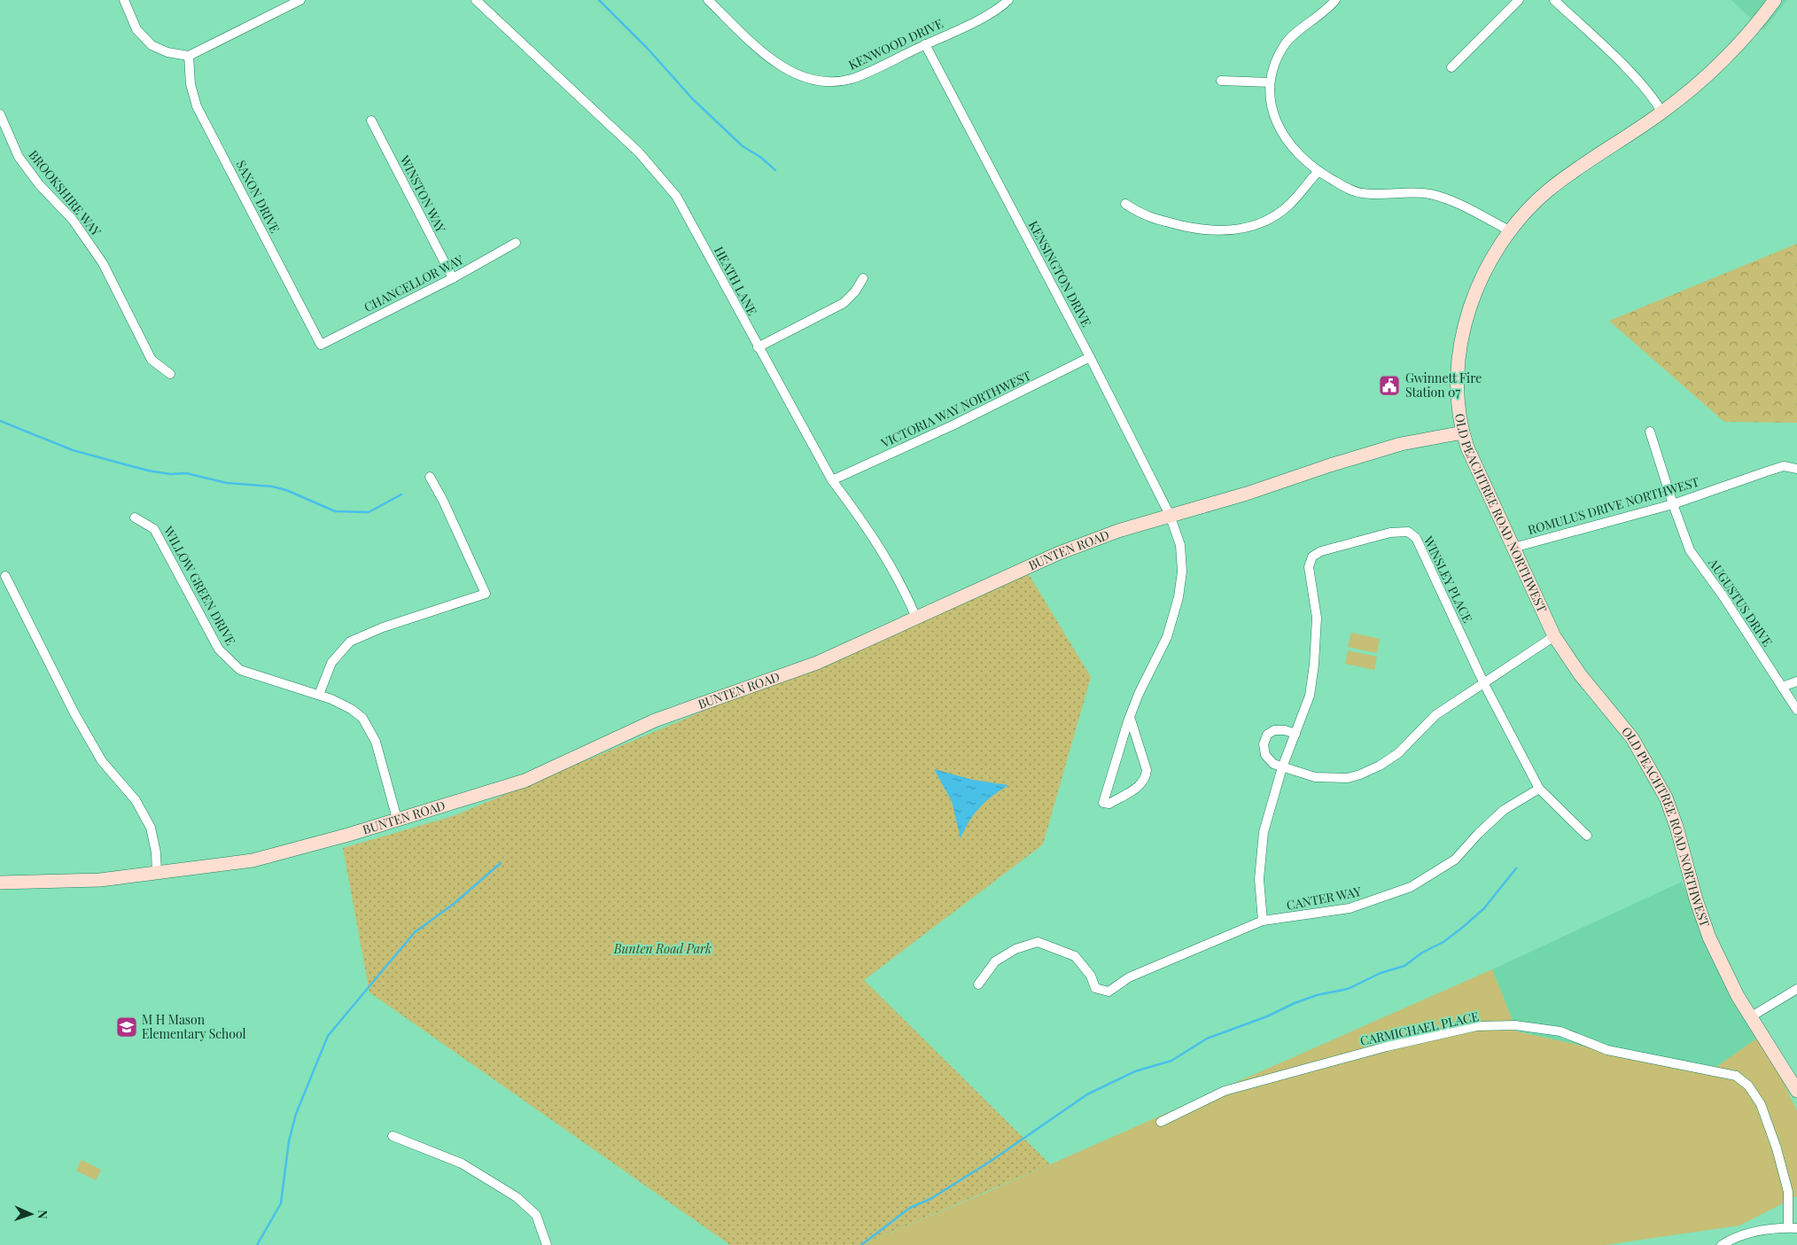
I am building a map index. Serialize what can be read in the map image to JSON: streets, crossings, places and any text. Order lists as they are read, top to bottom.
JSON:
{
  "streets": {
    "street": [
      "KENWOOD DRIVE",
      "BROOKSHIRE WAY",
      "WINSTON WAY",
      "SAXON DRIVE",
      "KENSINGTON DRIVE",
      "HEATH LANE",
      "CHANCELLOR WAY",
      "VICTORIA WAY NORTHWEST",
      "ROMULUS DRIVE NORTHWEST",
      "OLD PEACHTREE ROAD NORTHWEST",
      "BUNTEN ROAD",
      "WINSLEY PLACE",
      "WILLOW GREEN DRIVE",
      "AUGUSTUS DRIVE",
      "CANTER WAY",
      "CARMICHAEL PLACE"
    ]
  },
  "crossings": [
    ["KENWOOD DRIVE", "KENSINGTON DRIVE"],
    ["WINSTON WAY", "CHANCELLOR WAY"],
    ["SAXON DRIVE", "CHANCELLOR WAY"],
    ["KENSINGTON DRIVE", "VICTORIA WAY NORTHWEST"],
    ["KENSINGTON DRIVE", "BUNTEN ROAD"],
    ["HEATH LANE", "VICTORIA WAY NORTHWEST"],
    ["HEATH LANE", "BUNTEN ROAD"],
    ["ROMULUS DRIVE NORTHWEST", "OLD PEACHTREE ROAD NORTHWEST"],
    ["ROMULUS DRIVE NORTHWEST", "AUGUSTUS DRIVE"],
    ["OLD PEACHTREE ROAD NORTHWEST", "BUNTEN ROAD"],
    ["BUNTEN ROAD", "WILLOW GREEN DRIVE"],
    ["WINSLEY PLACE", "CANTER WAY"]
  ],
  "parks": ["Bunten Road Park"],
  "places": {
    "public building": ["Gwinnett Fire Station 07"],
    "school or university": ["M H Mason Elementary School"]
  },
  "north": "right"
}
